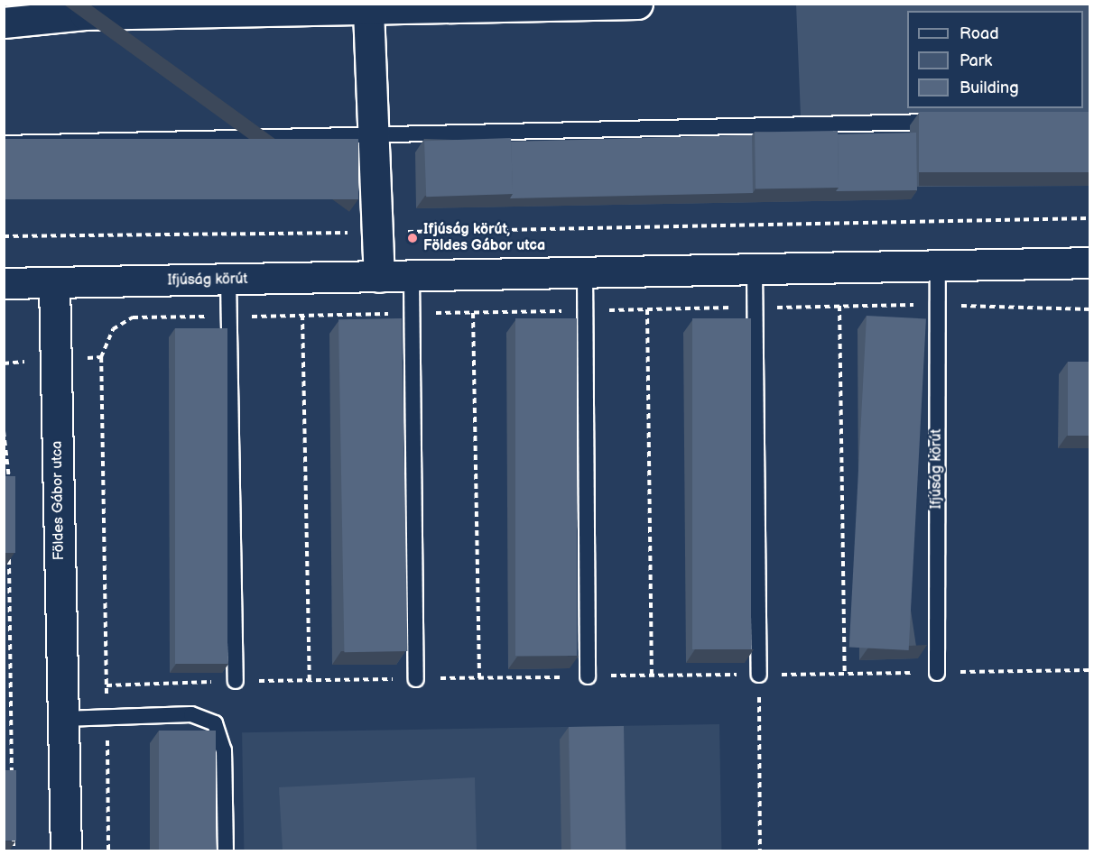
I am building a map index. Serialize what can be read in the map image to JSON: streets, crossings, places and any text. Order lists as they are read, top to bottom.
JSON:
{
  "streets": {
    "street": ["Ifjúság körút", "Földes Gábor utca"]
  },
  "crossings": [
    ["Ifjúság körút", "Földes Gábor utca"]
  ],
  "places": ["Ifjúság körút, Földes Gábor utca"],
  "legend": ["Road", "Park", "Building"]
}
